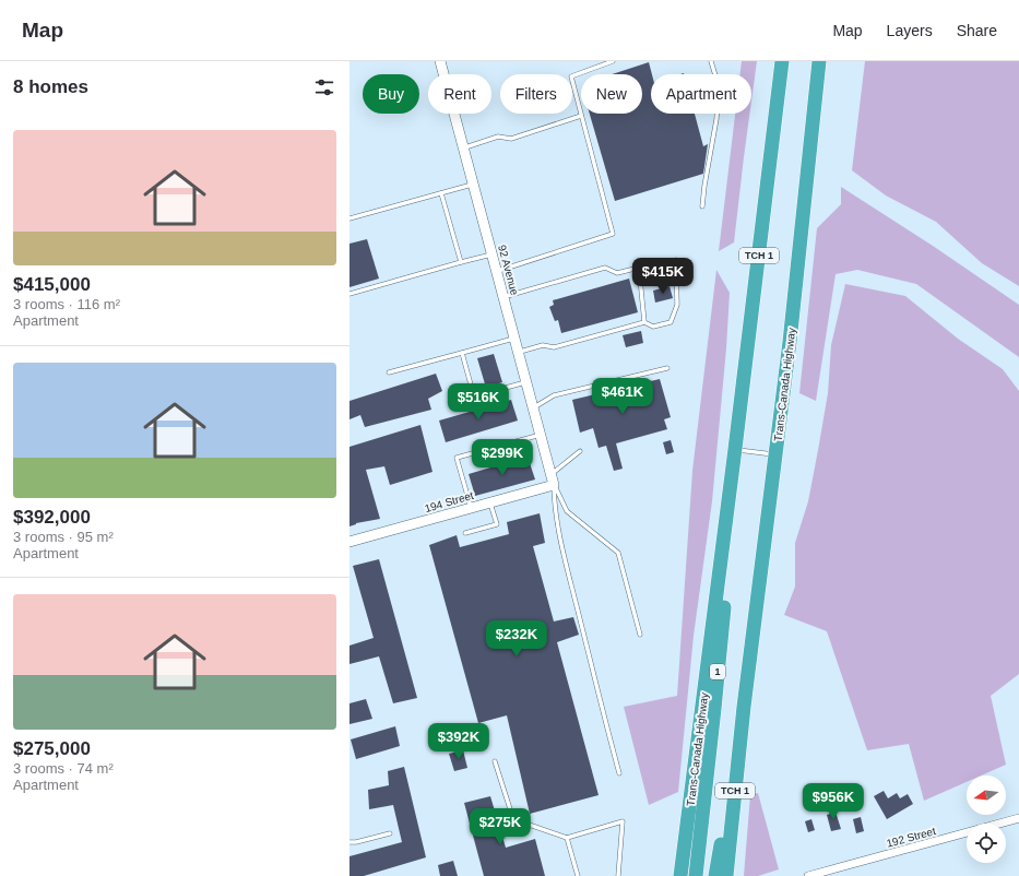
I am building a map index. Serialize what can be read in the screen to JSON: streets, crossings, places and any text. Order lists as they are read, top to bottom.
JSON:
{
  "streets": {
    "highway": ["TCH 1", "Trans-Canada Highway", "1"],
    "street": ["92 Avenue", "194 Street", "192 Street"]
  },
  "crossings": [
    ["92 Avenue", "194 Street"]
  ],
  "north": "left",
  "page": {
    "header": "Map",
    "nav": ["Map", "Layers", "Share"],
    "heading": "8 homes",
    "chip": [
      "Buy",
      "Rent",
      "Filters",
      "New",
      "Apartment"
    ],
    "list": [
      {
        "name": "$415,000",
        "note": "3 rooms · 116 m² · Apartment"
      },
      {
        "name": "$392,000",
        "note": "3 rooms · 95 m² · Apartment"
      },
      {
        "name": "$275,000",
        "note": "3 rooms · 74 m² · Apartment"
      }
    ],
    "price": [
      "$415K",
      "$461K",
      "$516K",
      "$299K",
      "$232K",
      "$392K",
      "$956K",
      "$275K"
    ]
  }
}
